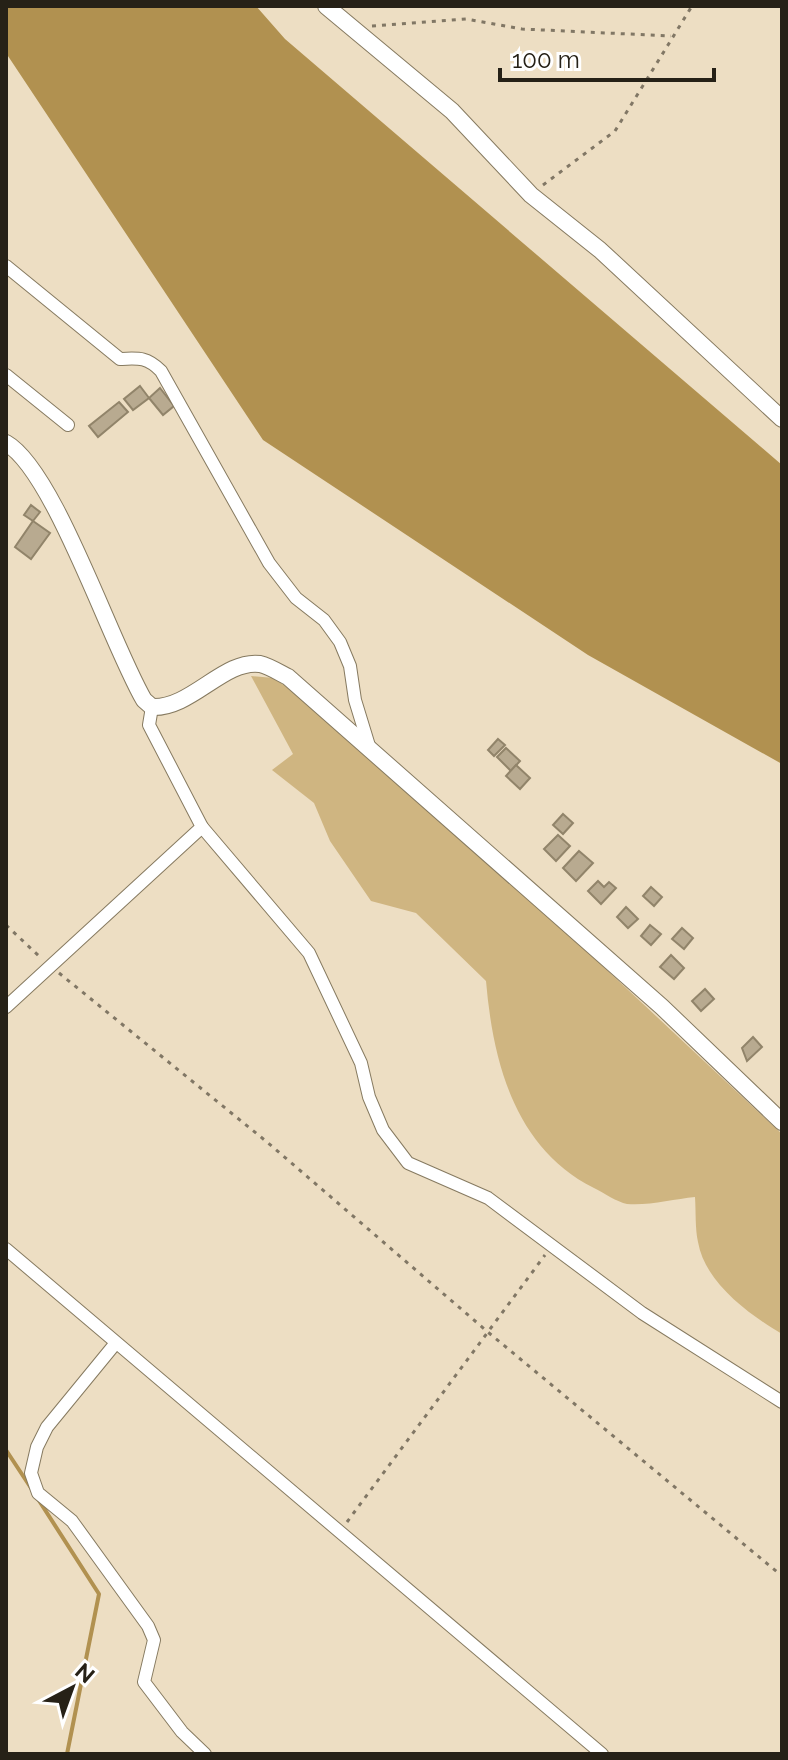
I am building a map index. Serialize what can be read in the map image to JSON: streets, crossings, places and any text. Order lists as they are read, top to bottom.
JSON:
{
  "scale_bar": "100 m",
  "north": "top right"
}
